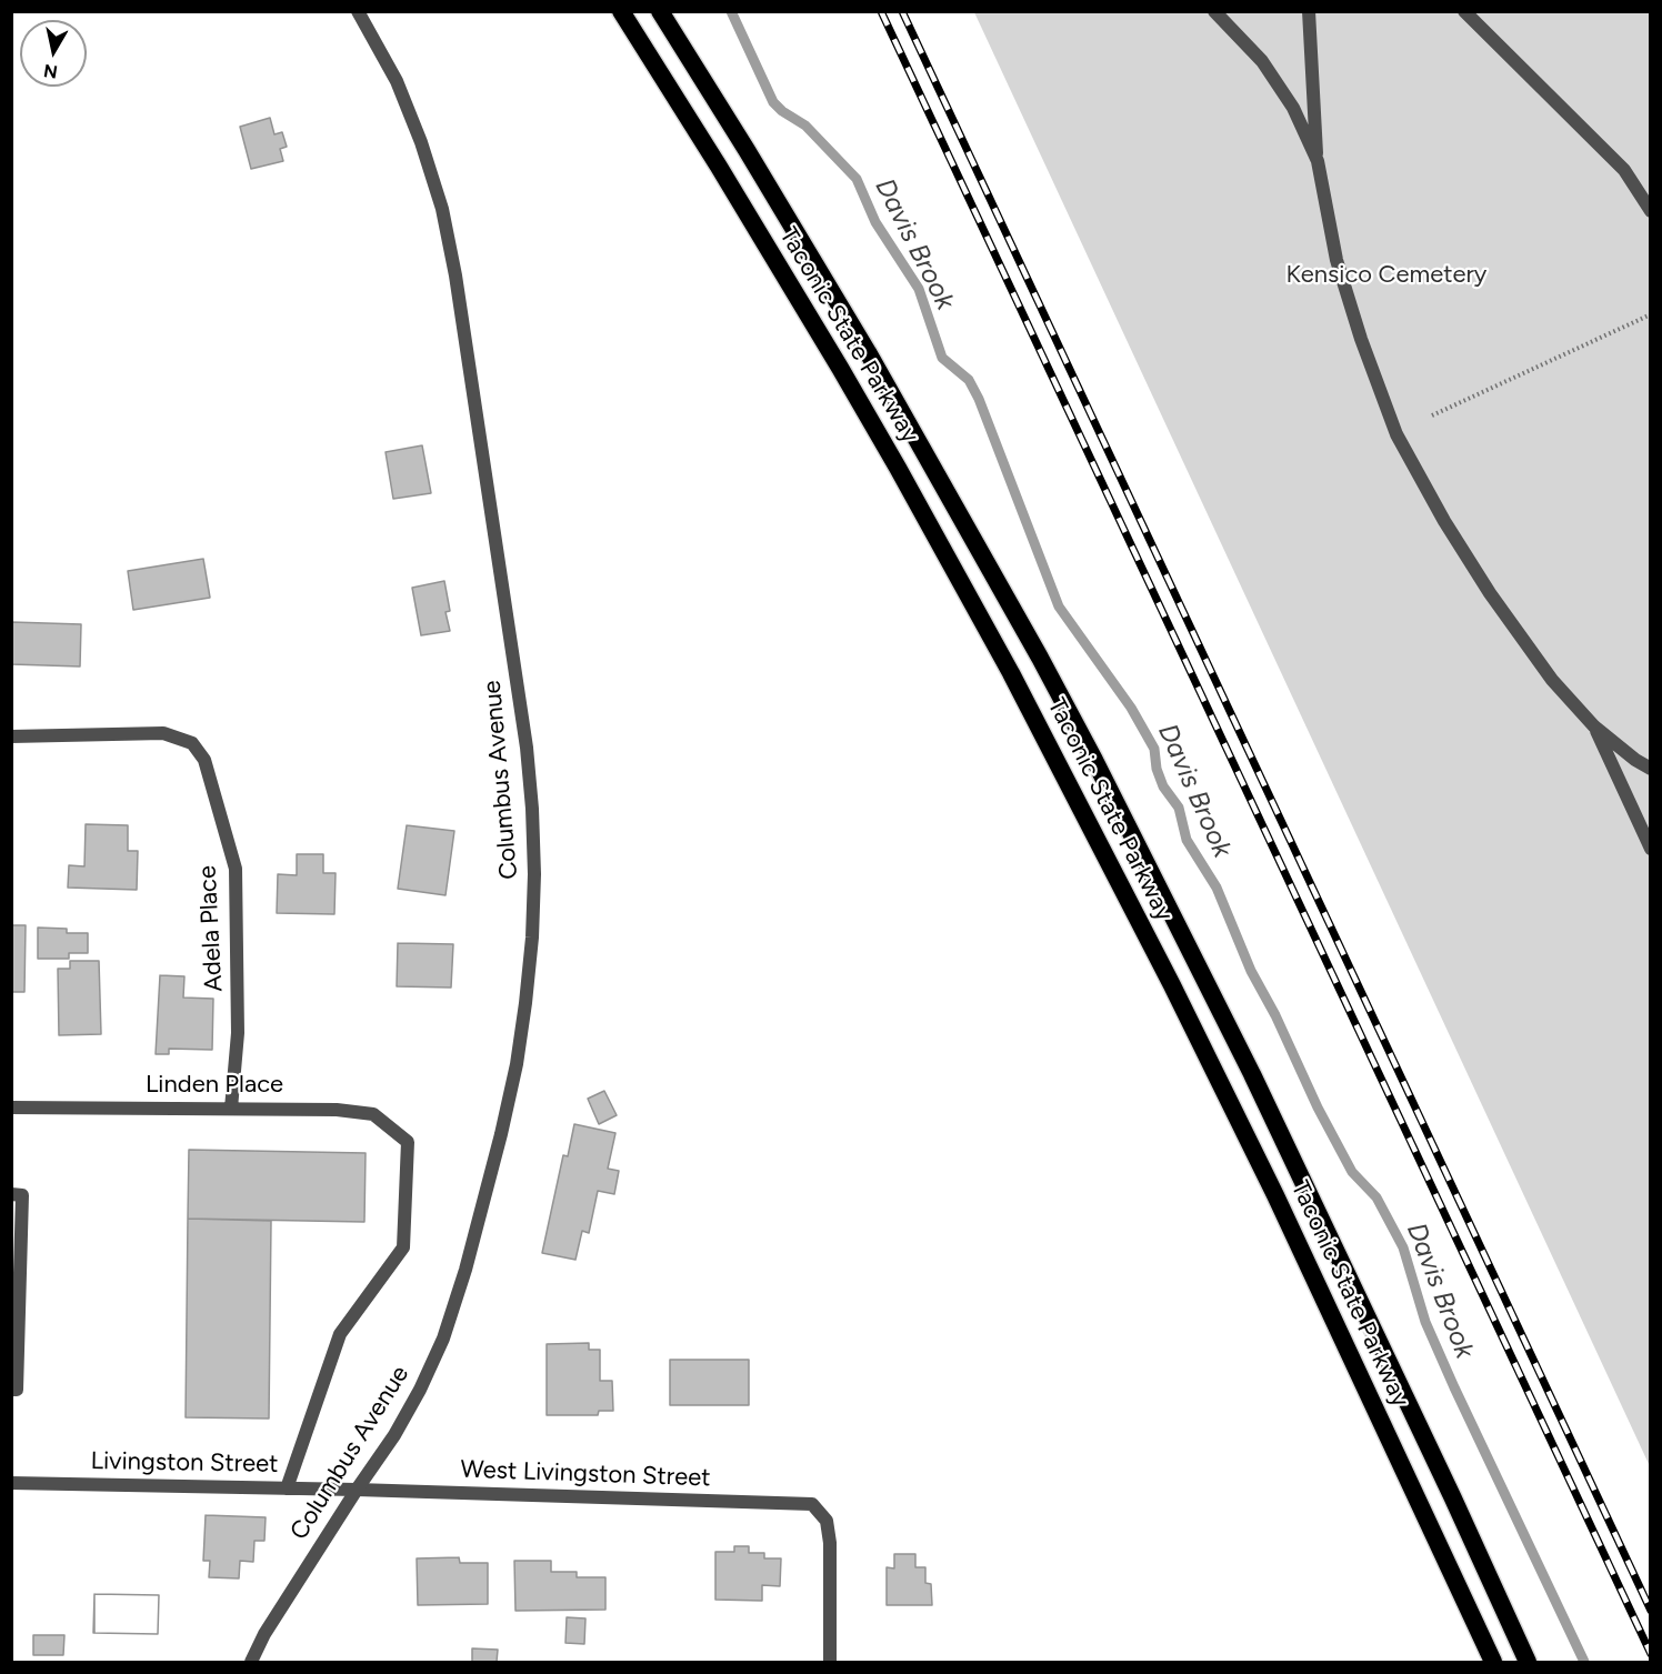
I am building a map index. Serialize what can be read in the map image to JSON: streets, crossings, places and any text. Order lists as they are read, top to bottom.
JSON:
{
  "streets": {
    "highway": ["Taconic State Parkway"],
    "street": [
      "Columbus Avenue",
      "Adela Place",
      "Linden Place",
      "Livingston Street",
      "West Livingston Street"
    ]
  },
  "crossings": [
    ["Columbus Avenue", "Livingston Street"],
    ["Columbus Avenue", "West Livingston Street"],
    ["Adela Place", "Linden Place"],
    ["Linden Place", "Livingston Street"],
    ["Livingston Street", "West Livingston Street"]
  ],
  "water": ["Davis Brook"],
  "parks": ["Kensico Cemetery"],
  "north": "bottom"
}
